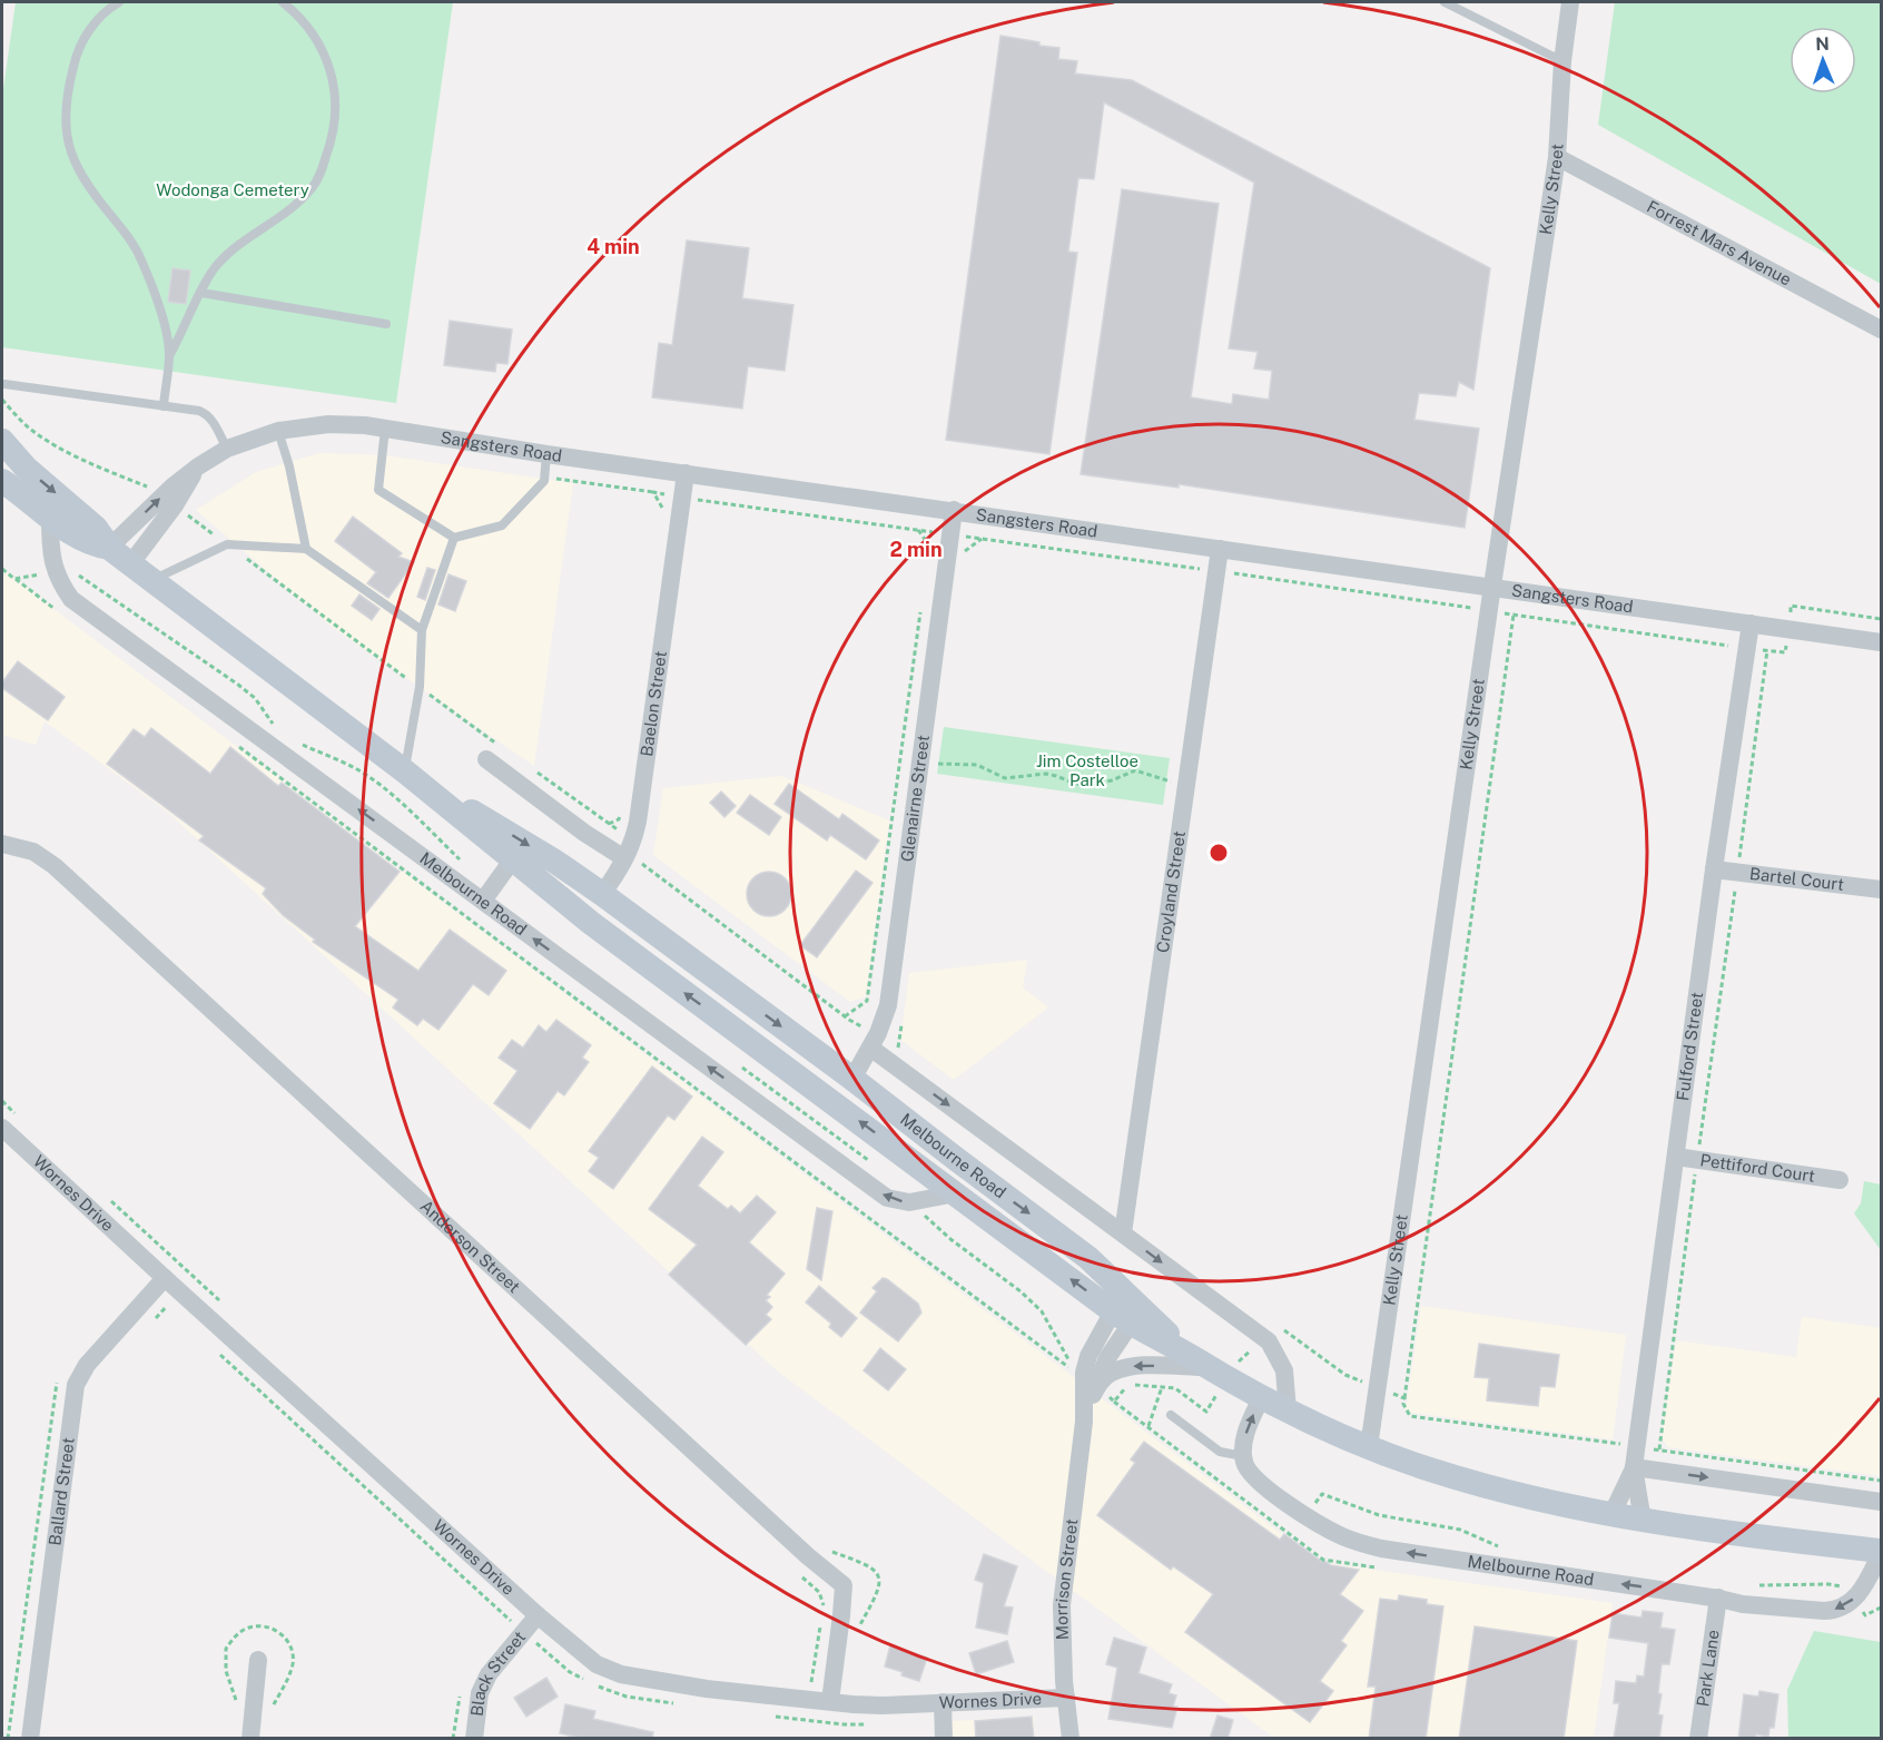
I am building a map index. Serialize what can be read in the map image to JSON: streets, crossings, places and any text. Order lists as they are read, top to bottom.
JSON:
{
  "streets": {
    "main road": ["Baelon Street", "Melbourne Road"],
    "street": [
      "Kelly Street",
      "Forrest Mars Avenue",
      "Sangsters Road",
      "Glenairne Street",
      "Bartel Court",
      "Croyland Street",
      "Fulford Street",
      "Pettiford Court",
      "Wornes Drive",
      "Anderson Street",
      "Ballard Street",
      "Morrison Street",
      "Park Lane",
      "Black Street"
    ]
  },
  "crossings": [
    ["Kelly Street", "Forrest Mars Avenue"],
    ["Kelly Street", "Sangsters Road"],
    ["Kelly Street", "Melbourne Road"],
    ["Sangsters Road", "Baelon Street"],
    ["Sangsters Road", "Glenairne Street"],
    ["Sangsters Road", "Croyland Street"],
    ["Sangsters Road", "Melbourne Road"],
    ["Sangsters Road", "Fulford Street"],
    ["Baelon Street", "Melbourne Road"],
    ["Glenairne Street", "Melbourne Road"],
    ["Bartel Court", "Fulford Street"],
    ["Melbourne Road", "Fulford Street"],
    ["Melbourne Road", "Morrison Street"],
    ["Melbourne Road", "Park Lane"],
    ["Fulford Street", "Pettiford Court"],
    ["Wornes Drive", "Anderson Street"],
    ["Wornes Drive", "Ballard Street"],
    ["Wornes Drive", "Morrison Street"],
    ["Wornes Drive", "Black Street"]
  ],
  "parks": ["Wodonga Cemetery", "Jim Costelloe Park"],
  "north": "top",
  "rings": ["4 min", "2 min"]
}
